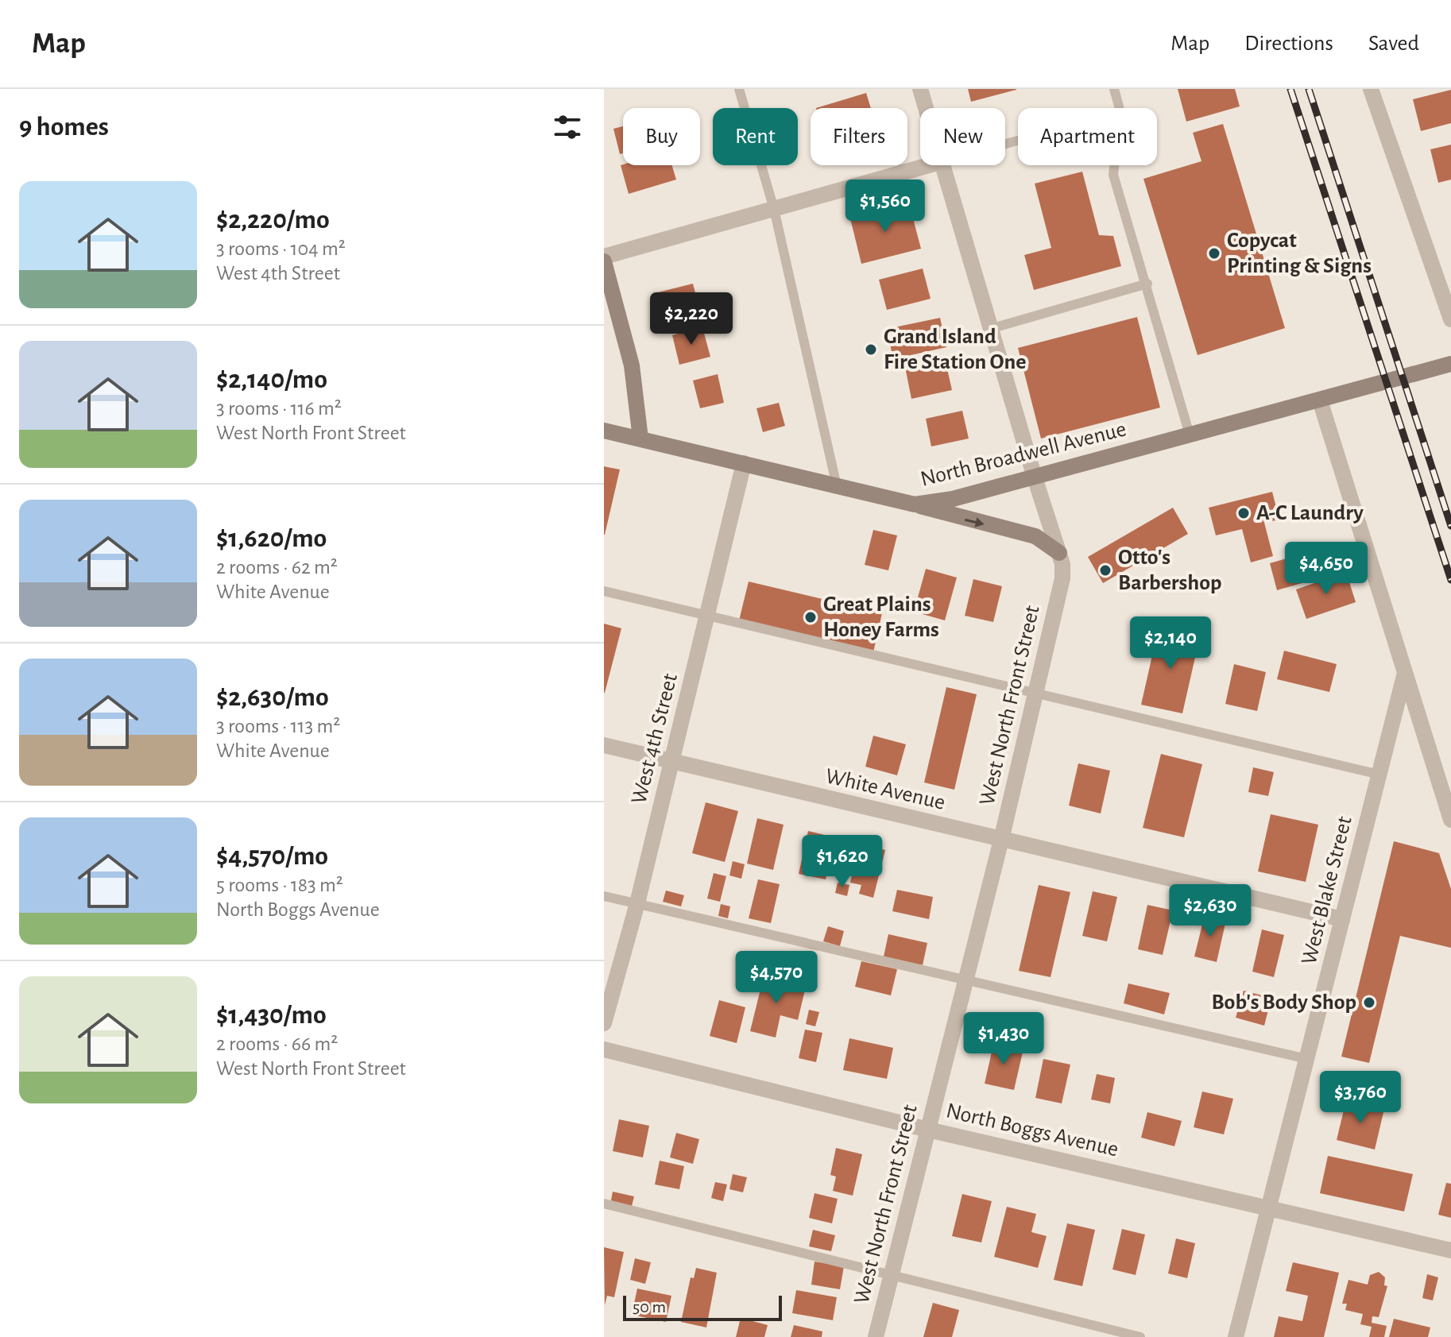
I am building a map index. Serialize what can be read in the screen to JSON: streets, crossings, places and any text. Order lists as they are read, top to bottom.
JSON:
{
  "streets": {
    "main road": ["North Broadwell Avenue"],
    "street": [
      "West North Front Street",
      "West 4th Street",
      "White Avenue",
      "West Blake Street",
      "North Boggs Avenue"
    ]
  },
  "crossings": [
    ["North Broadwell Avenue", "West North Front Street"],
    ["North Broadwell Avenue", "West 4th Street"],
    ["West North Front Street", "White Avenue"],
    ["West North Front Street", "North Boggs Avenue"],
    ["West 4th Street", "White Avenue"],
    ["White Avenue", "West Blake Street"],
    ["West Blake Street", "North Boggs Avenue"]
  ],
  "places": [
    "Copycat Printing & Signs",
    "Grand Island Fire Station One",
    "A-C Laundry",
    "Otto's Barbershop",
    "Great Plains Honey Farms",
    "Bob's Body Shop"
  ],
  "scale_bar": "50 m",
  "page": {
    "header": "Map",
    "nav": ["Map", "Directions", "Saved"],
    "heading": "9 homes",
    "chip": [
      "Buy",
      "Rent",
      "Filters",
      "New",
      "Apartment"
    ],
    "list": [
      {
        "name": "$2,220/mo",
        "note": "3 rooms · 104 m² · West 4th Street"
      },
      {
        "name": "$2,140/mo",
        "note": "3 rooms · 116 m² · West North Front Street"
      },
      {
        "name": "$1,620/mo",
        "note": "2 rooms · 62 m² · White Avenue"
      },
      {
        "name": "$2,630/mo",
        "note": "3 rooms · 113 m² · White Avenue"
      },
      {
        "name": "$4,570/mo",
        "note": "5 rooms · 183 m² · North Boggs Avenue"
      },
      {
        "name": "$1,430/mo",
        "note": "2 rooms · 66 m² · West North Front Street"
      }
    ],
    "price": [
      "$1,560",
      "$2,220",
      "$4,650",
      "$2,140",
      "$1,620",
      "$2,630",
      "$4,570",
      "$1,430",
      "$3,760"
    ],
    "scale": "50 m"
  }
}
